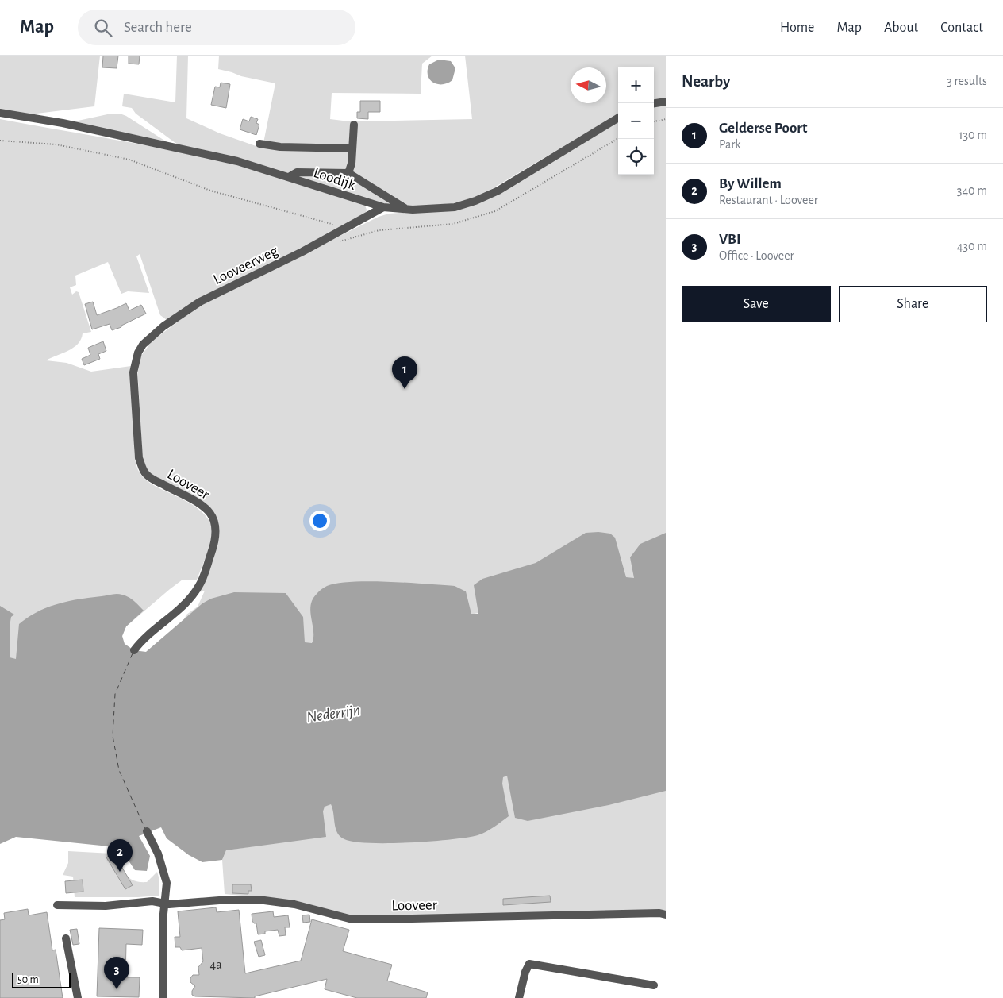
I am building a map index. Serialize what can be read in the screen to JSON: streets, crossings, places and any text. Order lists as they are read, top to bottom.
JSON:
{
  "streets": {
    "street": ["Loodijk", "Looveerweg", "Looveer"]
  },
  "crossings": [
    ["Loodijk", "Looveerweg"],
    ["Looveerweg", "Looveer"]
  ],
  "water": ["Nederrijn"],
  "house_numbers": ["4a"],
  "scale_bar": "50 m",
  "north": "left",
  "page": {
    "header": "Map",
    "search": "Search here",
    "nav": [
      "Home",
      "Map",
      "About",
      "Contact"
    ],
    "heading": ["Nearby", "3 results"],
    "map_buttons": ["+", "−"],
    "list": [
      {
        "mark": "1",
        "name": "Gelderse Poort",
        "note": "Park",
        "value": "130 m"
      },
      {
        "mark": "2",
        "name": "By Willem",
        "note": "Restaurant · Looveer",
        "value": "340 m"
      },
      {
        "mark": "3",
        "name": "VBI",
        "note": "Office · Looveer",
        "value": "430 m"
      }
    ],
    "buttons": ["Save", "Share"],
    "pins": ["1", "2", "3"],
    "scale": "50 m"
  }
}
